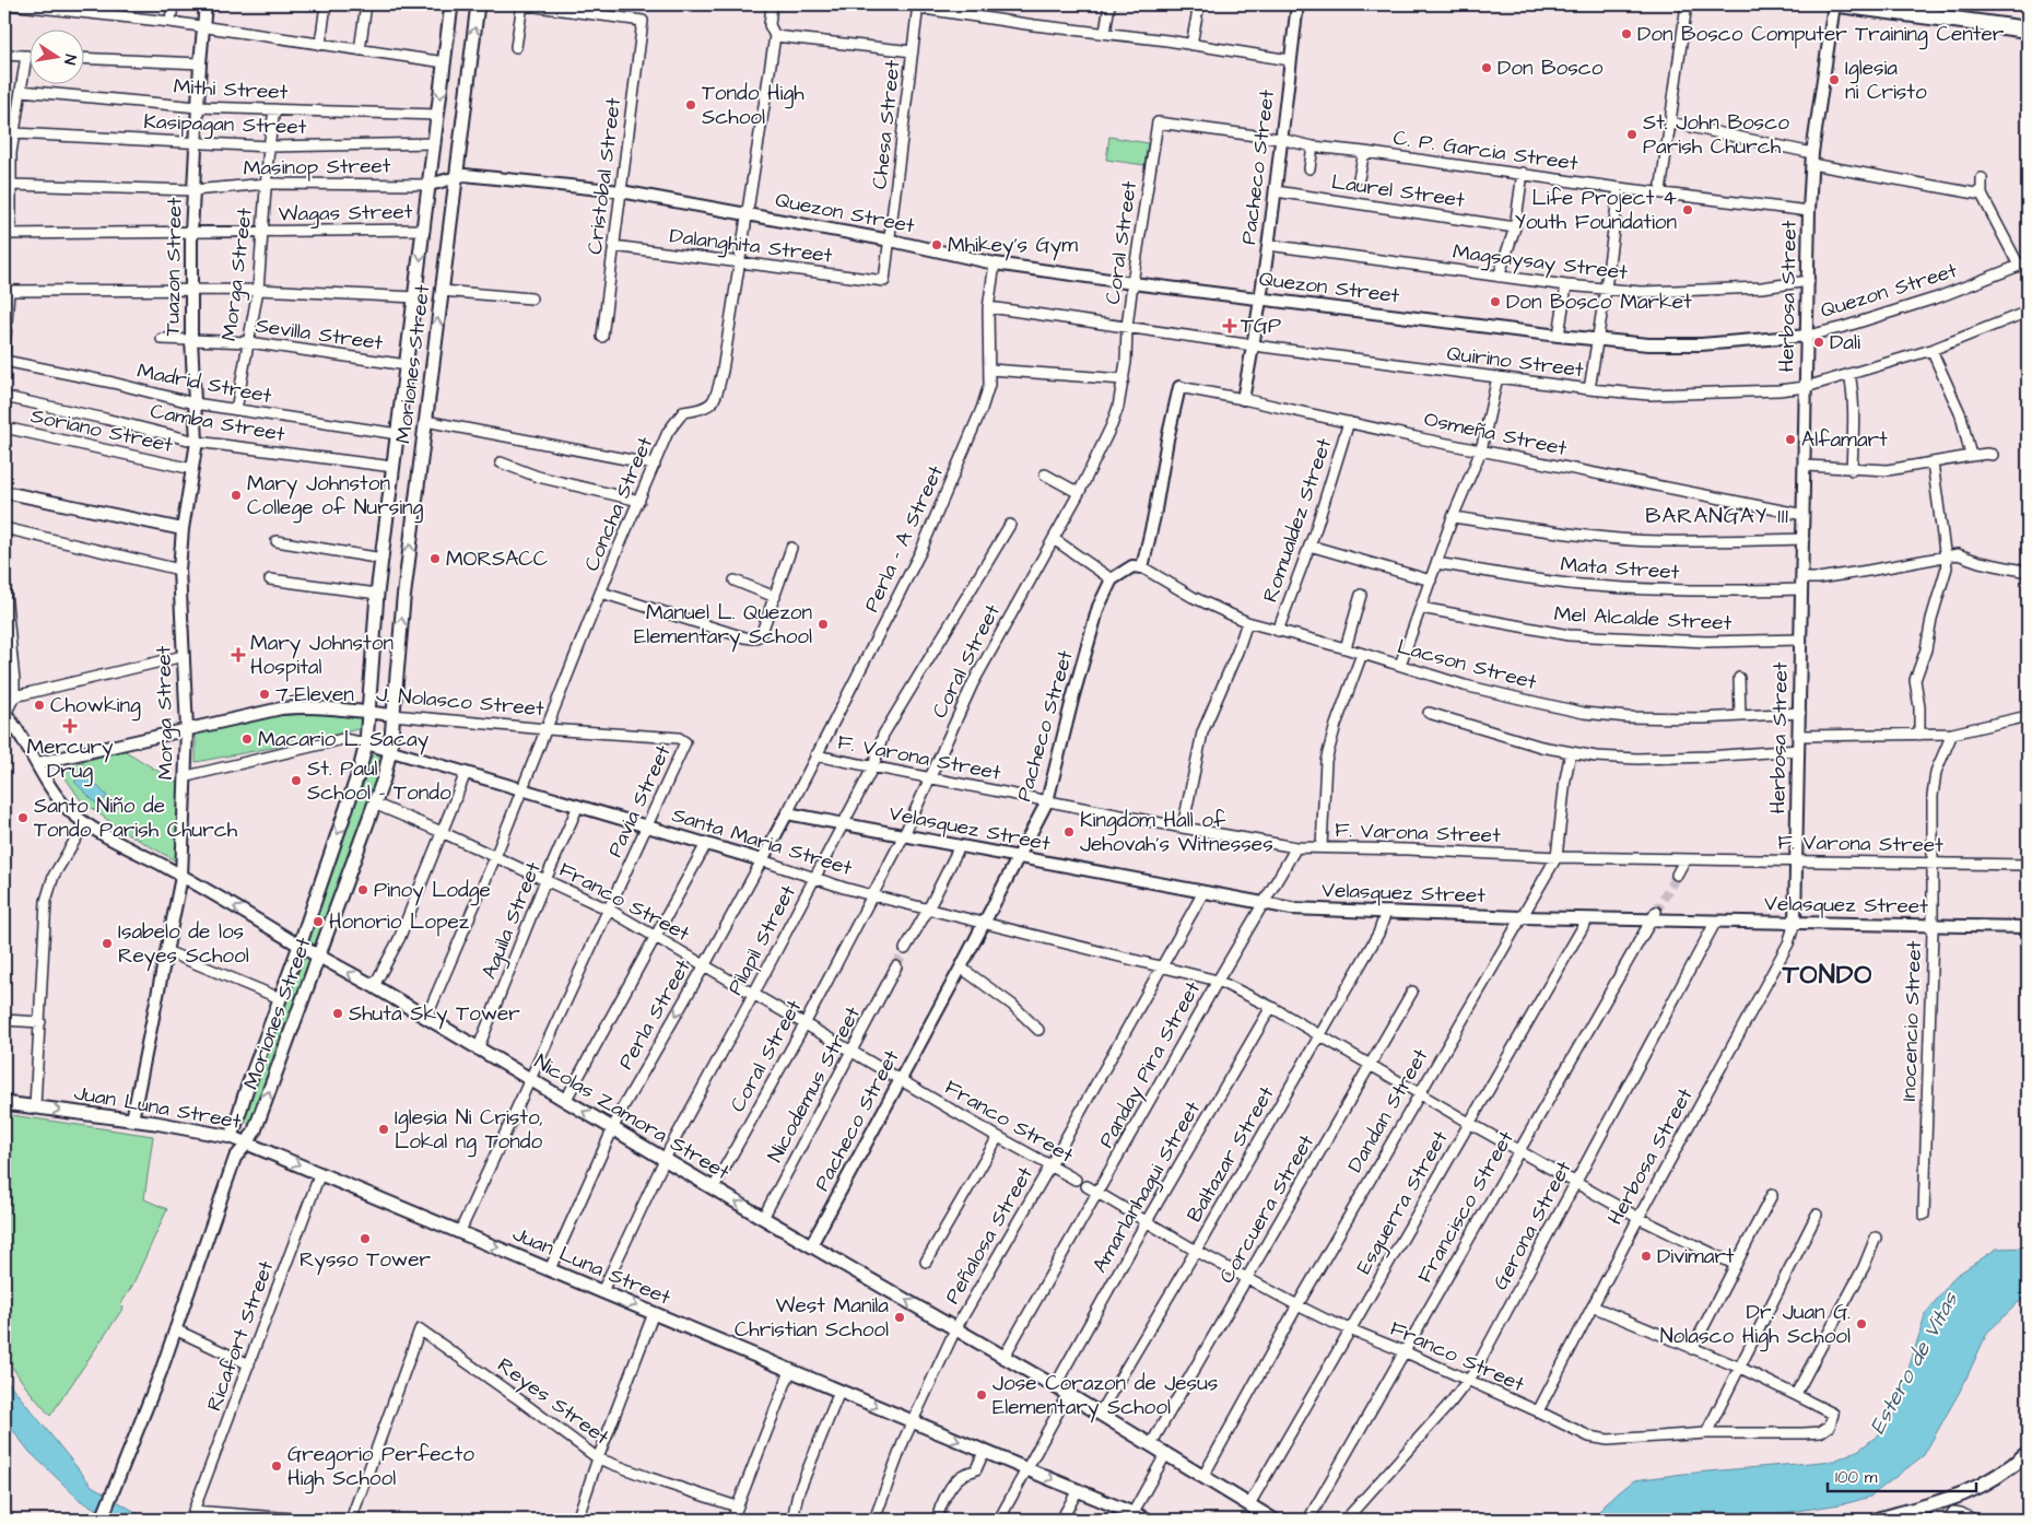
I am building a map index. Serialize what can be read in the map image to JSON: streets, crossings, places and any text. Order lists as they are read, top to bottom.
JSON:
{
  "streets": {
    "main road": ["Moriones Street", "Juan Luna Street", "Nicolas Zamora Street"],
    "street": [
      "Mithi Street",
      "Kasipagan Street",
      "Chesa Street",
      "C. P. Garcia Street",
      "Masinop Street",
      "Pacheco Street",
      "Cristobal Street",
      "Laurel Street",
      "Wagas Street",
      "Quezon Street",
      "Coral Street",
      "Dalanghita Street",
      "Magsaysay Street",
      "Tuazon Street",
      "Morga Street",
      "Herbosa Street",
      "Sevilla Street",
      "Quirino Street",
      "Madrid Street",
      "Camba Street",
      "Soriano Street",
      "Osmeña Street",
      "Concha Street",
      "Romualdez Street",
      "Perla - A Street",
      "Mata Street",
      "Mel Alcalde Street",
      "Lacson Street",
      "J. Nolasco Street",
      "F. Varona Street",
      "Pavia Street",
      "Velasquez Street",
      "Santa Maria Street",
      "Franco Street",
      "Aguila Street",
      "Pilapil Street",
      "Perla Street",
      "Inocencio Street",
      "Panday Pira Street",
      "Nicodemus Street",
      "Dandan Street",
      "Baltazar Street",
      "Amarlanhagui Street",
      "Esguerra Street",
      "Francisco Street",
      "Corcuera Street",
      "Gerona Street",
      "Peñalosa Street",
      "Ricafort Street",
      "Reyes Street"
    ]
  },
  "crossings": [
    ["Mithi Street", "Tuazon Street"],
    ["Mithi Street", "Morga Street"],
    ["Mithi Street", "Moriones Street"],
    ["Kasipagan Street", "Tuazon Street"],
    ["Kasipagan Street", "Morga Street"],
    ["Kasipagan Street", "Moriones Street"],
    ["Chesa Street", "Quezon Street"],
    ["Chesa Street", "Dalanghita Street"],
    ["C. P. Garcia Street", "Pacheco Street"],
    ["C. P. Garcia Street", "Coral Street"],
    ["C. P. Garcia Street", "Herbosa Street"],
    ["Masinop Street", "Cristobal Street"],
    ["Masinop Street", "Quezon Street"],
    ["Masinop Street", "Tuazon Street"],
    ["Masinop Street", "Morga Street"],
    ["Masinop Street", "Moriones Street"],
    ["Pacheco Street", "Laurel Street"],
    ["Pacheco Street", "Quezon Street"],
    ["Pacheco Street", "Magsaysay Street"],
    ["Pacheco Street", "Quirino Street"],
    ["Pacheco Street", "Osmeña Street"],
    ["Pacheco Street", "F. Varona Street"],
    ["Pacheco Street", "Velasquez Street"],
    ["Pacheco Street", "Santa Maria Street"],
    ["Pacheco Street", "Franco Street"],
    ["Pacheco Street", "Nicolas Zamora Street"],
    ["Cristobal Street", "Quezon Street"],
    ["Cristobal Street", "Dalanghita Street"],
    ["Wagas Street", "Tuazon Street"],
    ["Wagas Street", "Morga Street"],
    ["Wagas Street", "Moriones Street"],
    ["Quezon Street", "Coral Street"],
    ["Quezon Street", "Herbosa Street"],
    ["Quezon Street", "Concha Street"],
    ["Quezon Street", "Perla - A Street"],
    ["Coral Street", "Quirino Street"],
    ["Coral Street", "F. Varona Street"],
    ["Coral Street", "Velasquez Street"],
    ["Coral Street", "Santa Maria Street"],
    ["Coral Street", "Franco Street"],
    ["Coral Street", "Nicolas Zamora Street"],
    ["Dalanghita Street", "Concha Street"],
    ["Magsaysay Street", "Herbosa Street"],
    ["Tuazon Street", "Morga Street"],
    ["Tuazon Street", "Sevilla Street"],
    ["Tuazon Street", "Madrid Street"],
    ["Tuazon Street", "Camba Street"],
    ["Tuazon Street", "Soriano Street"],
    ["Morga Street", "Sevilla Street"],
    ["Morga Street", "Madrid Street"],
    ["Morga Street", "J. Nolasco Street"],
    ["Morga Street", "Santa Maria Street"],
    ["Morga Street", "Juan Luna Street"],
    ["Morga Street", "Nicolas Zamora Street"],
    ["Herbosa Street", "Quirino Street"],
    ["Herbosa Street", "Osmeña Street"],
    ["Herbosa Street", "Mata Street"],
    ["Herbosa Street", "Mel Alcalde Street"],
    ["Herbosa Street", "Lacson Street"],
    ["Herbosa Street", "F. Varona Street"],
    ["Herbosa Street", "Velasquez Street"],
    ["Herbosa Street", "Santa Maria Street"],
    ["Herbosa Street", "Franco Street"],
    ["Sevilla Street", "Moriones Street"],
    ["Quirino Street", "Perla - A Street"],
    ["Moriones Street", "Madrid Street"],
    ["Moriones Street", "Camba Street"],
    ["Moriones Street", "J. Nolasco Street"],
    ["Moriones Street", "Santa Maria Street"],
    ["Moriones Street", "Franco Street"],
    ["Moriones Street", "Juan Luna Street"],
    ["Moriones Street", "Nicolas Zamora Street"],
    ["Osmeña Street", "Romualdez Street"],
    ["Concha Street", "J. Nolasco Street"],
    ["Concha Street", "Santa Maria Street"],
    ["Concha Street", "Franco Street"],
    ["Concha Street", "Nicolas Zamora Street"],
    ["Romualdez Street", "Lacson Street"],
    ["Perla - A Street", "F. Varona Street"],
    ["Perla - A Street", "Velasquez Street"],
    ["Perla - A Street", "Perla Street"],
    ["J. Nolasco Street", "Pavia Street"],
    ["J. Nolasco Street", "Nicolas Zamora Street"],
    ["F. Varona Street", "Pilapil Street"],
    ["F. Varona Street", "Inocencio Street"],
    ["F. Varona Street", "Panday Pira Street"],
    ["F. Varona Street", "Dandan Street"],
    ["Pavia Street", "Santa Maria Street"],
    ["Pavia Street", "Franco Street"],
    ["Pavia Street", "Juan Luna Street"],
    ["Pavia Street", "Nicolas Zamora Street"],
    ["Velasquez Street", "Pilapil Street"],
    ["Velasquez Street", "Perla Street"],
    ["Velasquez Street", "Inocencio Street"],
    ["Velasquez Street", "Panday Pira Street"],
    ["Velasquez Street", "Dandan Street"],
    ["Velasquez Street", "Baltazar Street"],
    ["Velasquez Street", "Esguerra Street"],
    ["Velasquez Street", "Francisco Street"],
    ["Velasquez Street", "Gerona Street"],
    ["Velasquez Street", "Peñalosa Street"],
    ["Santa Maria Street", "Aguila Street"],
    ["Santa Maria Street", "Pilapil Street"],
    ["Santa Maria Street", "Perla Street"],
    ["Santa Maria Street", "Panday Pira Street"],
    ["Santa Maria Street", "Dandan Street"],
    ["Santa Maria Street", "Baltazar Street"],
    ["Santa Maria Street", "Amarlanhagui Street"],
    ["Santa Maria Street", "Esguerra Street"],
    ["Santa Maria Street", "Francisco Street"],
    ["Santa Maria Street", "Corcuera Street"],
    ["Santa Maria Street", "Gerona Street"],
    ["Santa Maria Street", "Peñalosa Street"],
    ["Franco Street", "Aguila Street"],
    ["Franco Street", "Pilapil Street"],
    ["Franco Street", "Perla Street"],
    ["Franco Street", "Panday Pira Street"],
    ["Franco Street", "Nicodemus Street"],
    ["Franco Street", "Dandan Street"],
    ["Franco Street", "Baltazar Street"],
    ["Franco Street", "Amarlanhagui Street"],
    ["Franco Street", "Esguerra Street"],
    ["Franco Street", "Francisco Street"],
    ["Franco Street", "Corcuera Street"],
    ["Franco Street", "Gerona Street"],
    ["Franco Street", "Peñalosa Street"],
    ["Aguila Street", "Nicolas Zamora Street"],
    ["Pilapil Street", "Juan Luna Street"],
    ["Pilapil Street", "Nicolas Zamora Street"],
    ["Perla Street", "Juan Luna Street"],
    ["Perla Street", "Nicolas Zamora Street"],
    ["Panday Pira Street", "Nicolas Zamora Street"],
    ["Nicodemus Street", "Nicolas Zamora Street"],
    ["Juan Luna Street", "Peñalosa Street"],
    ["Juan Luna Street", "Ricafort Street"],
    ["Dandan Street", "Nicolas Zamora Street"],
    ["Nicolas Zamora Street", "Baltazar Street"],
    ["Nicolas Zamora Street", "Amarlanhagui Street"],
    ["Nicolas Zamora Street", "Esguerra Street"],
    ["Nicolas Zamora Street", "Corcuera Street"],
    ["Nicolas Zamora Street", "Peñalosa Street"]
  ],
  "one_way": ["Juan Luna Street"],
  "districts": ["BARANGAY 111", "TONDO"],
  "water": ["Estero de Vitas"],
  "places": {
    "other": [
      "Don Bosco Computer Training Center",
      "Don Bosco",
      "Iglesia ni Cristo",
      "Tondo High School",
      "St. John Bosco Parish Church",
      "Life Project 4 Youth Foundation",
      "Mhikey's Gym",
      "Don Bosco Market",
      "Dali",
      "Alfamart",
      "Mary Johnston College of Nursing",
      "MORSACC",
      "Manuel L. Quezon Elementary School",
      "7-Eleven",
      "Chowking",
      "Macario L. Sacay",
      "St. Paul School - Tondo",
      "Santo Niño de Tondo Parish Church",
      "Kingdom Hall of Jehovah's Witnesses",
      "Pinoy Lodge",
      "Honorio Lopez",
      "Isabelo de los Reyes School",
      "Shuta Sky Tower",
      "Iglesia Ni Cristo, Lokal ng Tondo",
      "Rysso Tower",
      "Divimart",
      "West Manila Christian School",
      "Dr. Juan G. Nolasco High School",
      "Jose Corazon de Jesus Elementary School",
      "Gregorio Perfecto High School"
    ],
    "health": ["TGP", "Mary Johnston Hospital", "Mercury Drug"]
  },
  "scale_bar": "100 m",
  "north": "right"
}
